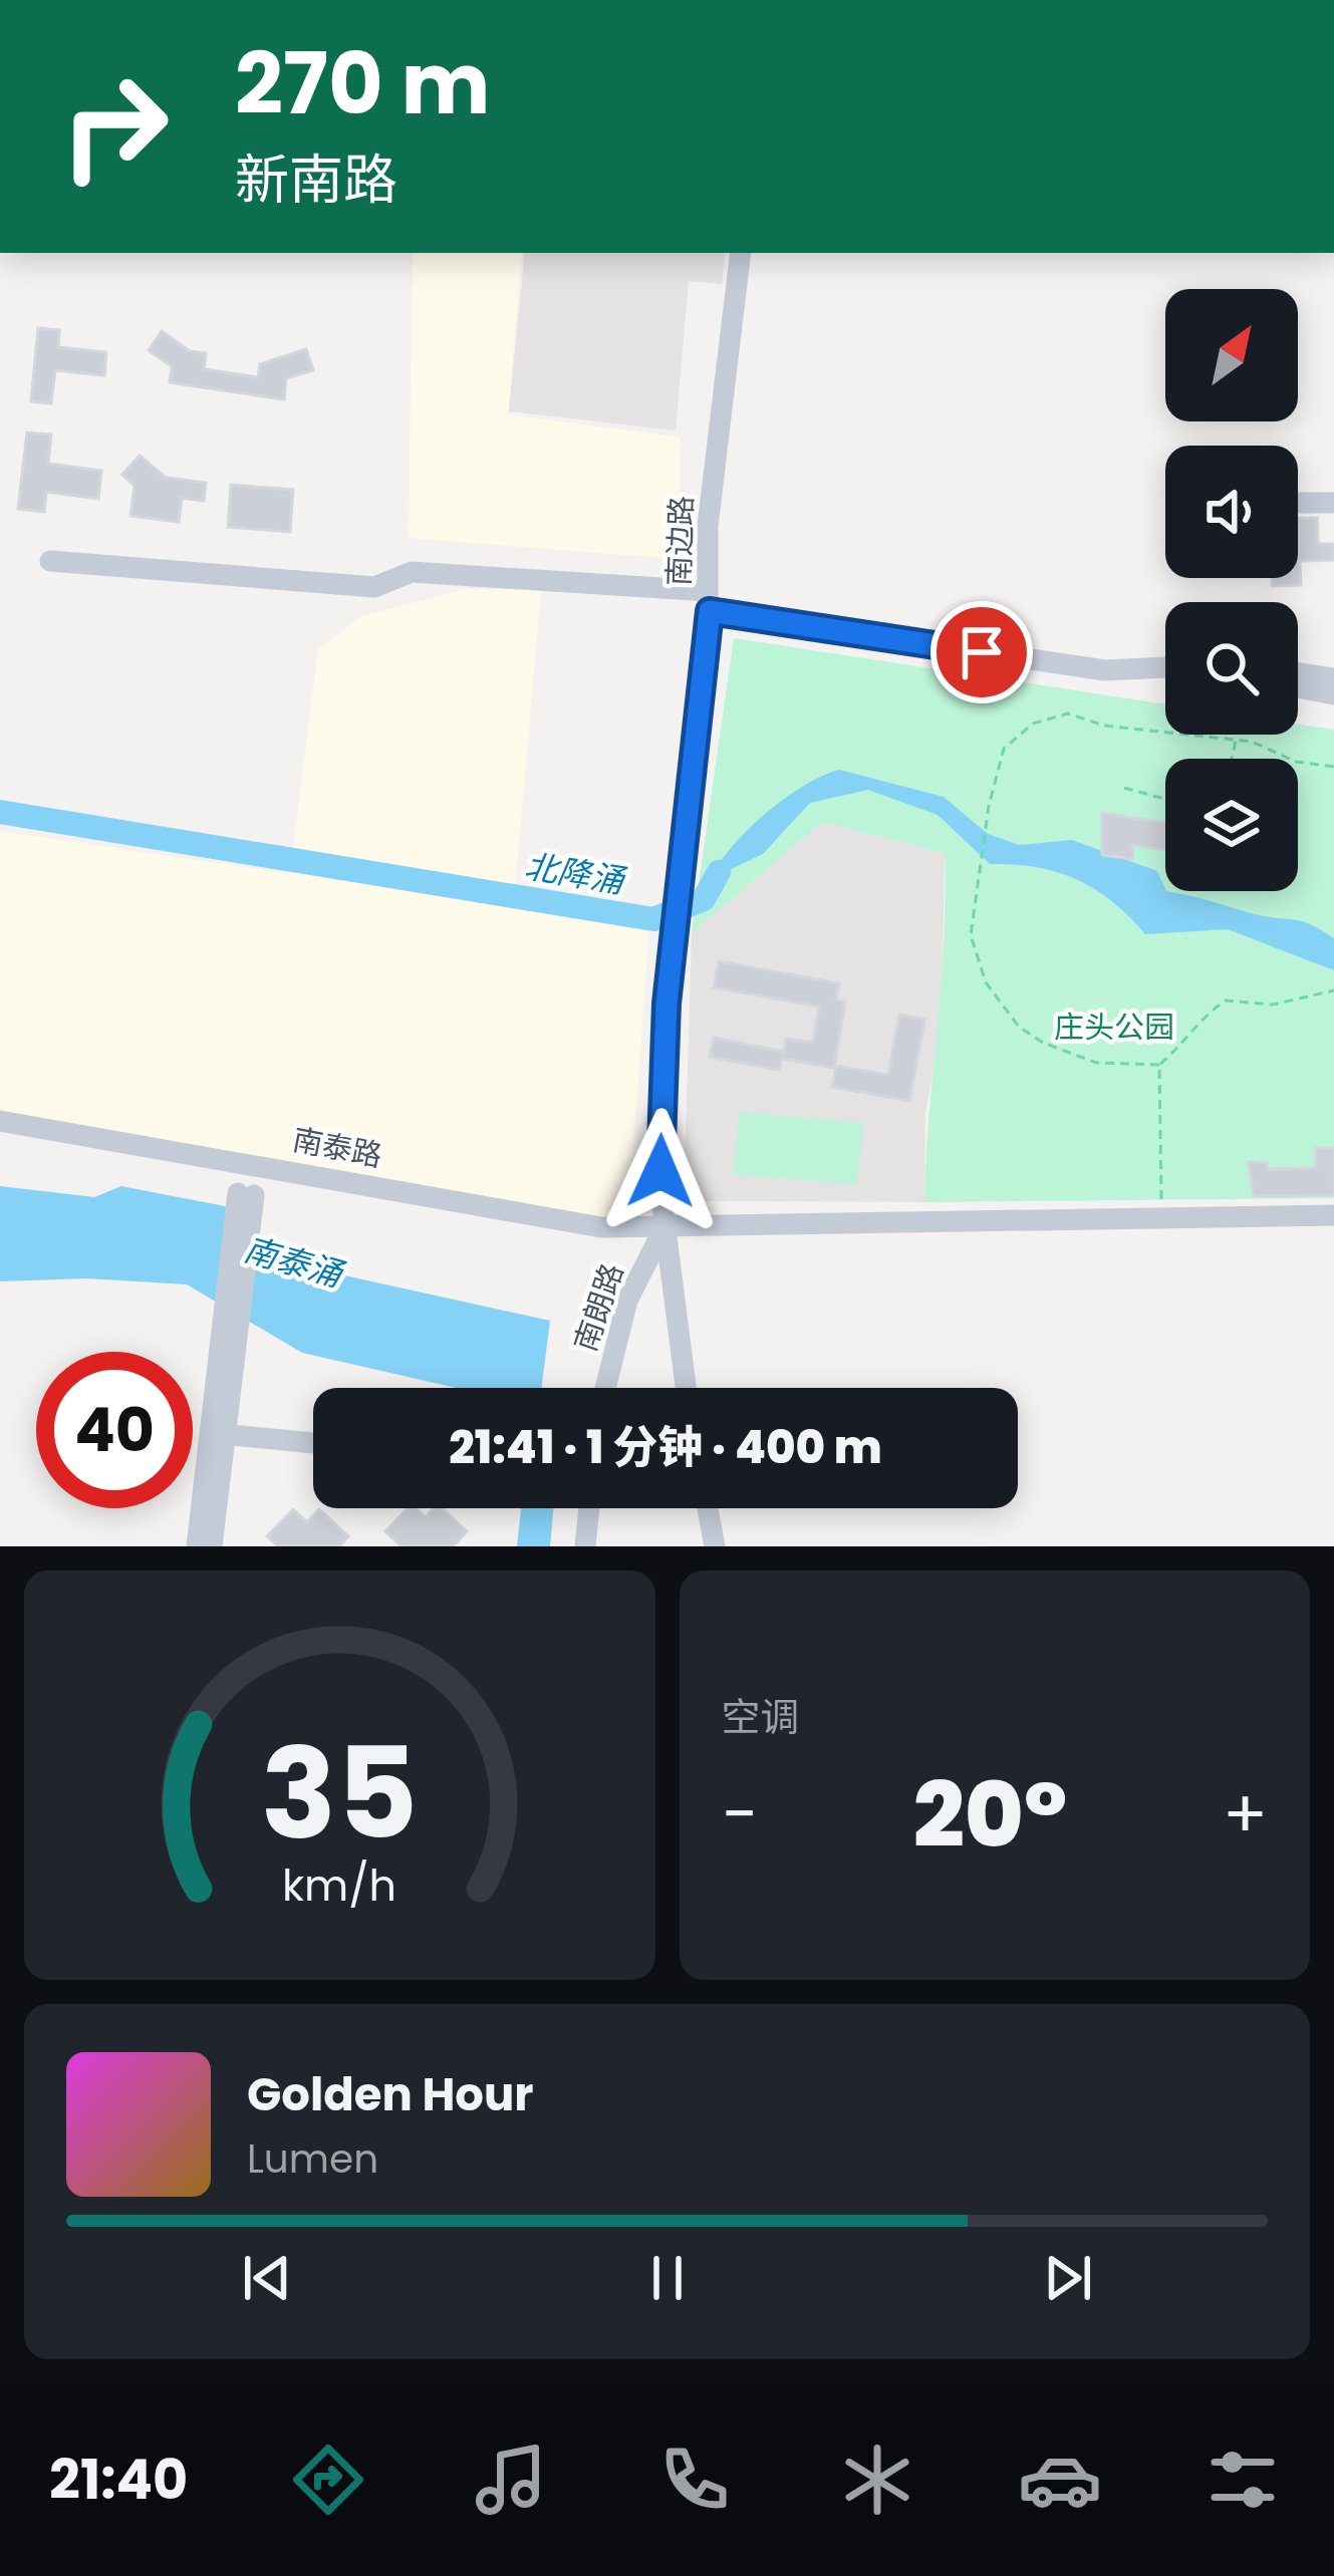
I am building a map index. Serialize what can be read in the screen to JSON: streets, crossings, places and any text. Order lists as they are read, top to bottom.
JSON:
{
  "streets": {
    "street": ["南边路", "南泰路", "南朗路"]
  },
  "crossings": [
    ["南边路", "南泰路"],
    ["南边路", "南朗路"],
    ["南泰路", "南朗路"]
  ],
  "water": ["北降涌", "南泰涌"],
  "parks": ["庄头公园"],
  "north": "top right",
  "page": {
    "turn": ["270 m", "新南路"],
    "limit": "40",
    "trip": "21:41 · 1 分钟 · 400 m",
    "tile": "空调",
    "heat": ["−", "20°", "+"],
    "song": ["Golden Hour", "Lumen"],
    "tabs": "21:40",
    "gauge": ["35", "km/h"]
  }
}
